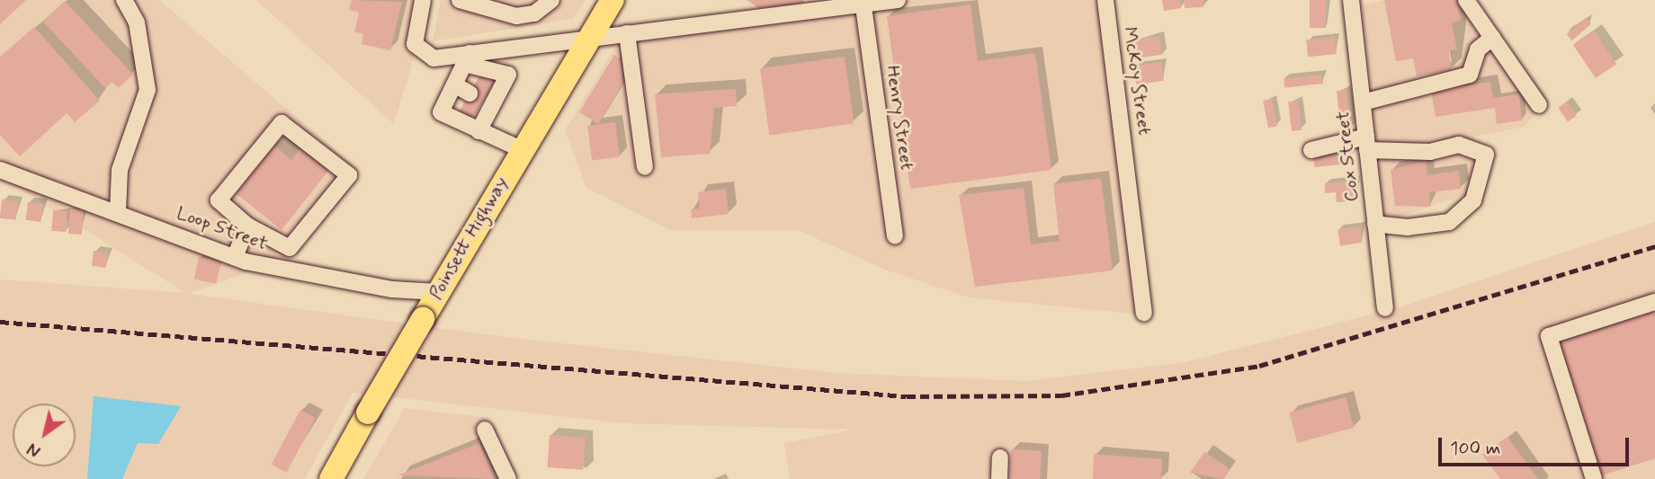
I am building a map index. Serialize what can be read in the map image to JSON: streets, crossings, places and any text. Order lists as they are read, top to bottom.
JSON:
{
  "streets": {
    "highway": ["Poinsett Highway"],
    "street": [
      "McKoy Street",
      "Henry Street",
      "Cox Street",
      "Loop Street"
    ]
  },
  "crossings": [
    ["Loop Street", "Poinsett Highway"]
  ],
  "scale_bar": "100 m",
  "north": "bottom left"
}
